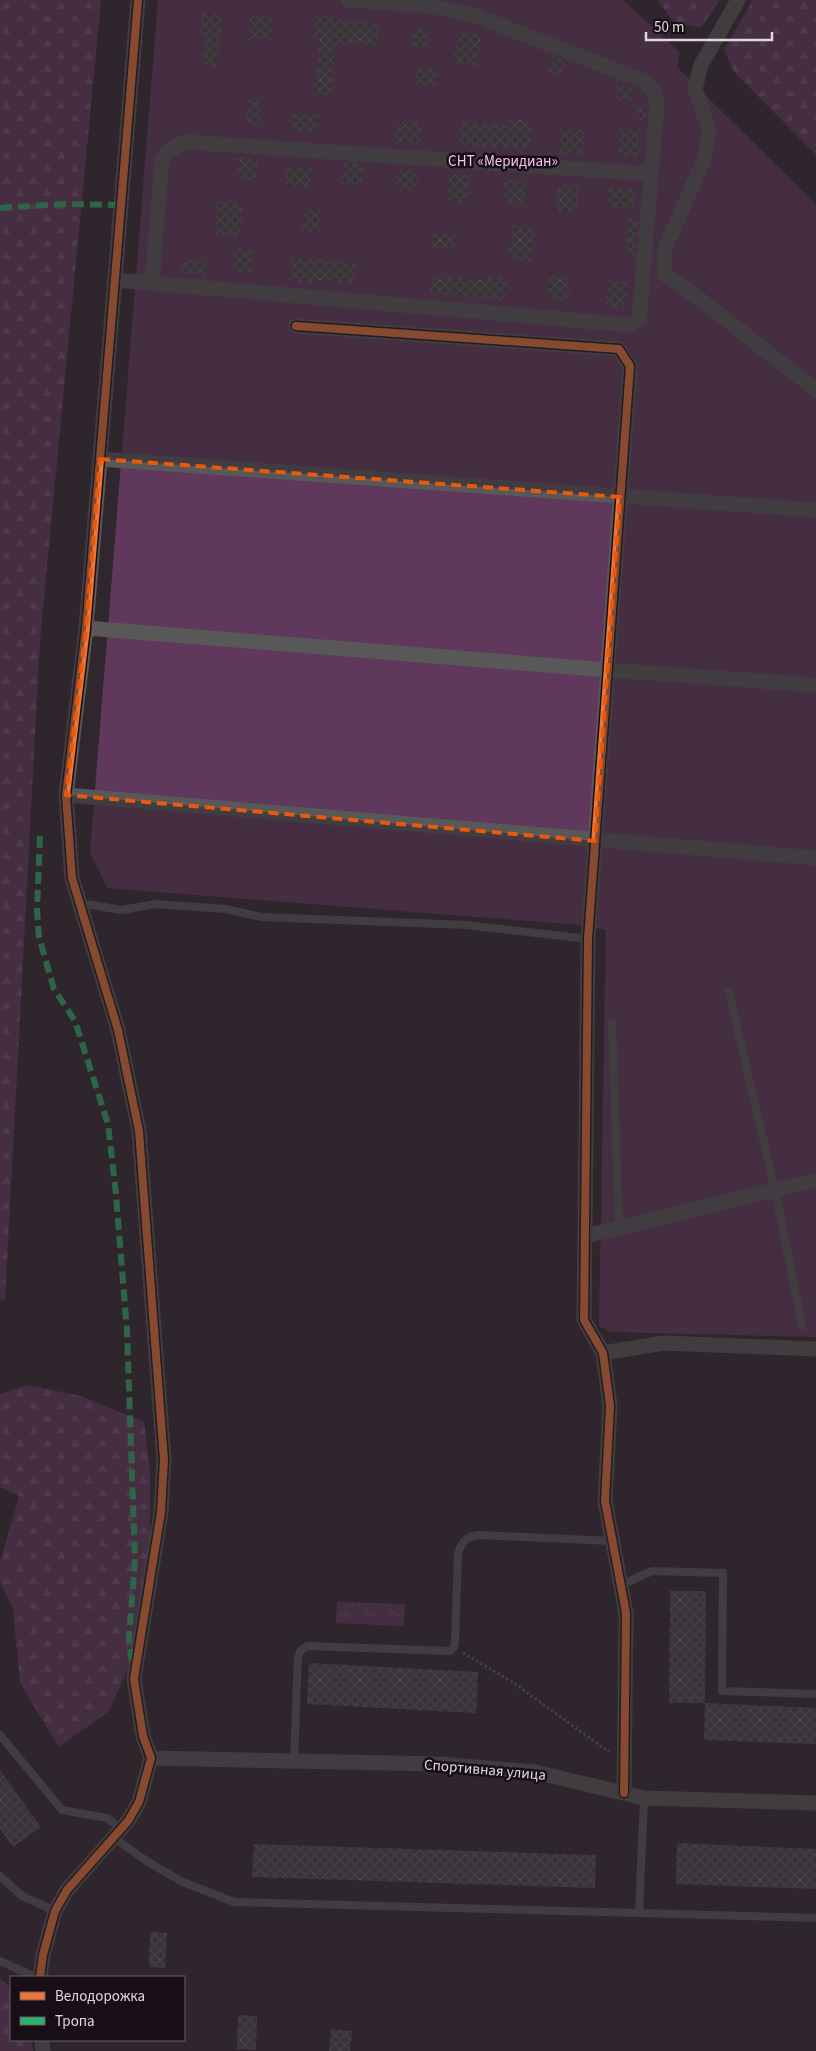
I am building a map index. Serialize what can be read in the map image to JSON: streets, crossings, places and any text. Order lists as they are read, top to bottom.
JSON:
{
  "streets": {
    "street": ["Спортивная улица"]
  },
  "parks": ["СНТ «Меридиан»"],
  "legend": ["Велодорожка", "Тропа"],
  "scale_bar": "50 m"
}
